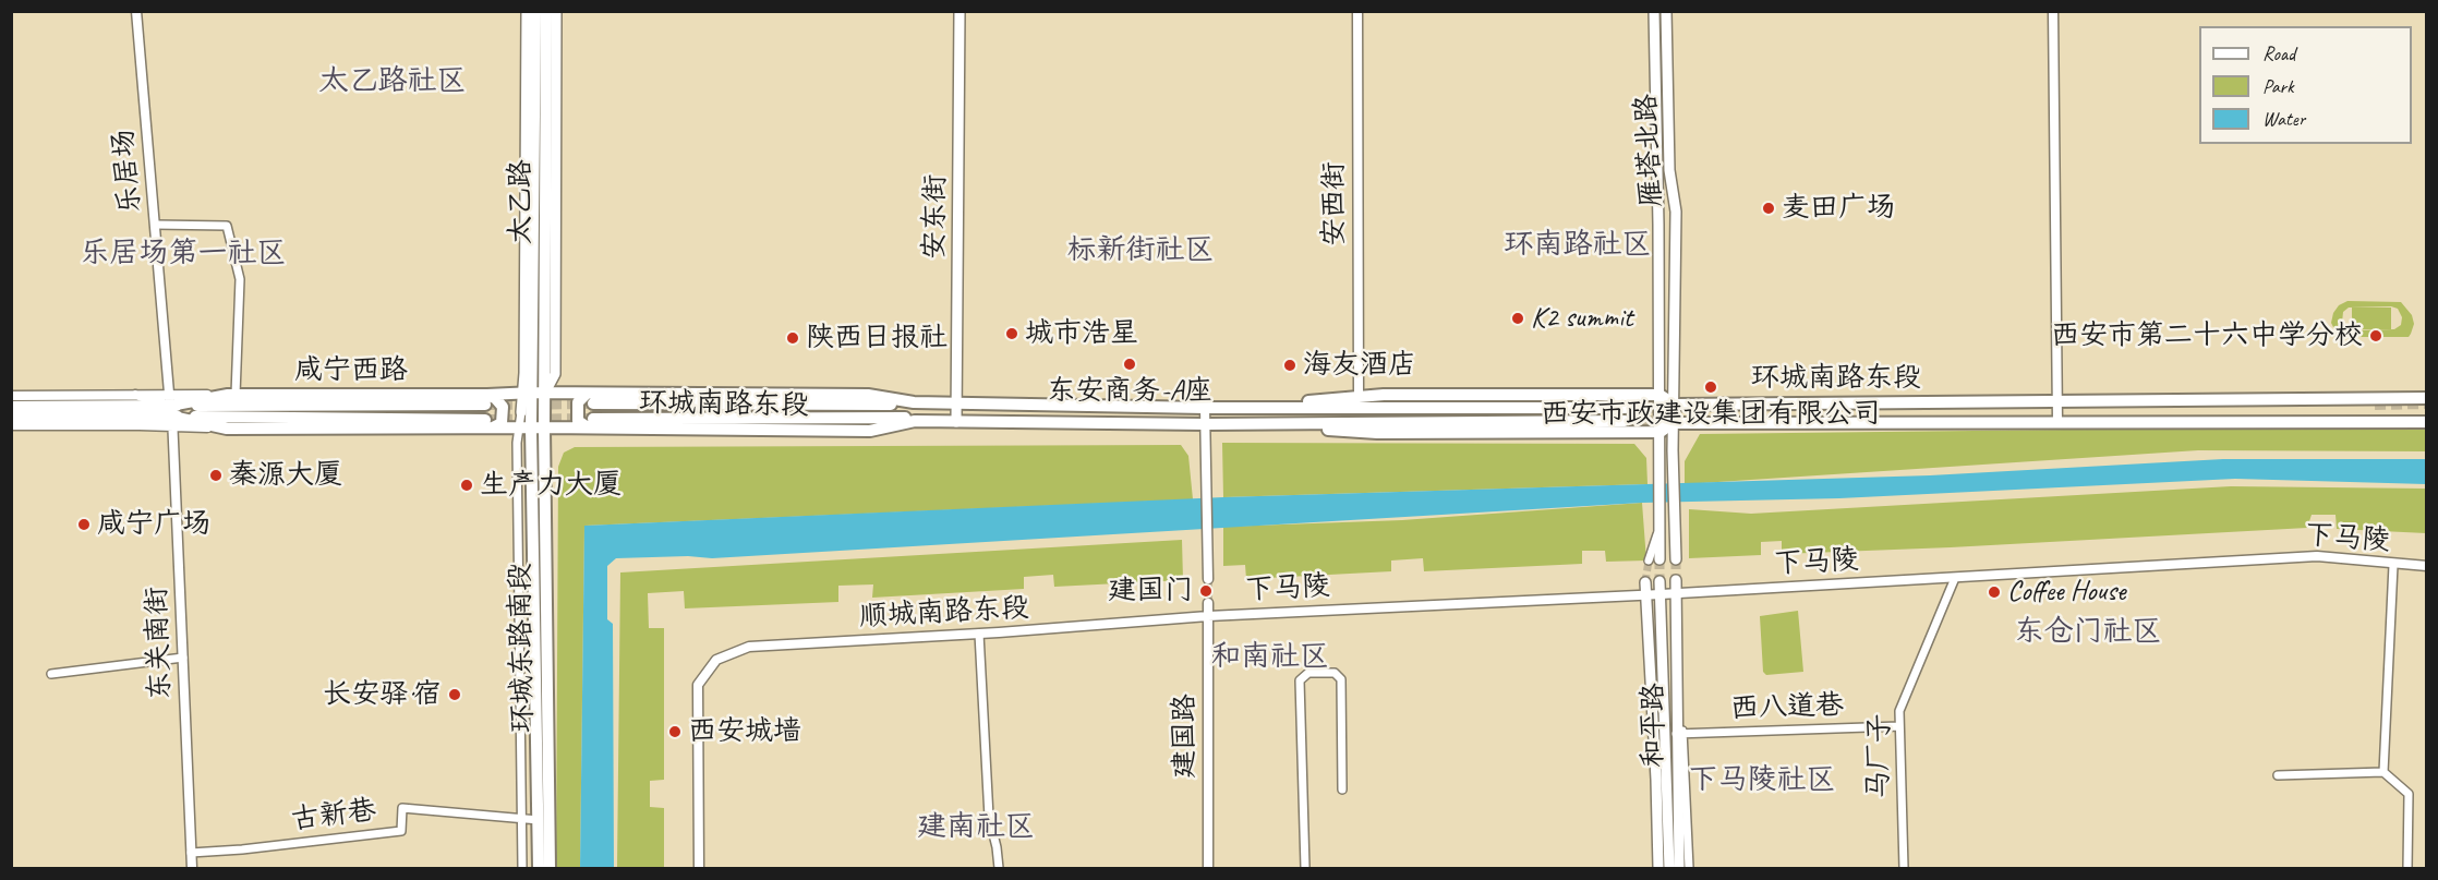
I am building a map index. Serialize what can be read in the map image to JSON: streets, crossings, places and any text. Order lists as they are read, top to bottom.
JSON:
{
  "streets": {
    "main road": [
      "雁塔北路",
      "太乙路",
      "安东街",
      "咸宁西路",
      "环城南路东段",
      "环城东路南段",
      "和平路"
    ],
    "street": [
      "乐居场",
      "安西街",
      "下马陵",
      "顺城南路东段",
      "东关南街",
      "西八道巷",
      "建国路",
      "马厂子",
      "古新巷"
    ]
  },
  "crossings": [
    ["雁塔北路", "环城南路东段"],
    ["乐居场", "咸宁西路"],
    ["乐居场", "东关南街"],
    ["太乙路", "咸宁西路"],
    ["太乙路", "环城南路东段"],
    ["太乙路", "环城东路南段"],
    ["安西街", "环城南路东段"],
    ["安东街", "环城南路东段"],
    ["咸宁西路", "环城南路东段"],
    ["咸宁西路", "东关南街"],
    ["咸宁西路", "环城东路南段"],
    ["环城南路东段", "环城东路南段"],
    ["下马陵", "顺城南路东段"],
    ["下马陵", "和平路"],
    ["下马陵", "建国路"],
    ["下马陵", "马厂子"],
    ["顺城南路东段", "建国路"],
    ["东关南街", "古新巷"],
    ["环城东路南段", "古新巷"],
    ["西八道巷", "和平路"],
    ["西八道巷", "马厂子"]
  ],
  "districts": [
    "太乙路社区",
    "环南路社区",
    "标新街社区",
    "乐居场第一社区",
    "东仓门社区",
    "和南社区",
    "下马陵社区",
    "建南社区"
  ],
  "places": [
    "麦田广场",
    "K2 summit",
    "城市浩星",
    "西安市第二十六中学分校",
    "陕西日报社",
    "东安商务-A座",
    "海友酒店",
    "西安市政建设集团有限公司",
    "秦源大厦",
    "生产力大厦",
    "咸宁广场",
    "建国门",
    "Coffee House",
    "长安驿·宿",
    "西安城墙"
  ],
  "legend": ["Road", "Park", "Water"]
}
